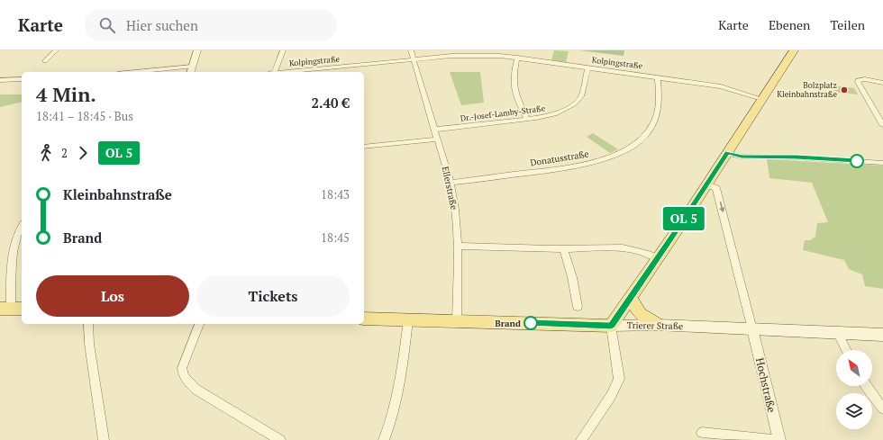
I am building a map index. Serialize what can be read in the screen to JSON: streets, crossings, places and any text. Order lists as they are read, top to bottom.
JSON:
{
  "streets": {
    "main road": ["Trierer Straße"],
    "street": [
      "Kolpingstraße",
      "Dr.-Josef-Lamby-Straße",
      "Donatusstraße",
      "Ellerstraße",
      "Hochstraße"
    ]
  },
  "crossings": [
    ["Kolpingstraße", "Dr.-Josef-Lamby-Straße"],
    ["Kolpingstraße", "Donatusstraße"],
    ["Kolpingstraße", "Ellerstraße"],
    ["Dr.-Josef-Lamby-Straße", "Ellerstraße"],
    ["Donatusstraße", "Ellerstraße"],
    ["Ellerstraße", "Trierer Straße"],
    ["Trierer Straße", "Hochstraße"]
  ],
  "places": ["Bolzplatz Kleinbahnstraße", "Brand"],
  "north": "top left",
  "page": {
    "header": "Karte",
    "search": "Hier suchen",
    "nav": ["Karte", "Ebenen", "Teilen"],
    "on_map": "OL 5",
    "heading": ["4 Min.", "18:41 – 18:45 · Bus", "2.40 €"],
    "legs": ["2", "OL 5"],
    "list": [
      {
        "name": "Kleinbahnstraße",
        "value": "18:43"
      },
      {
        "name": "Brand",
        "value": "18:45"
      }
    ],
    "buttons": ["Los", "Tickets"]
  }
}
